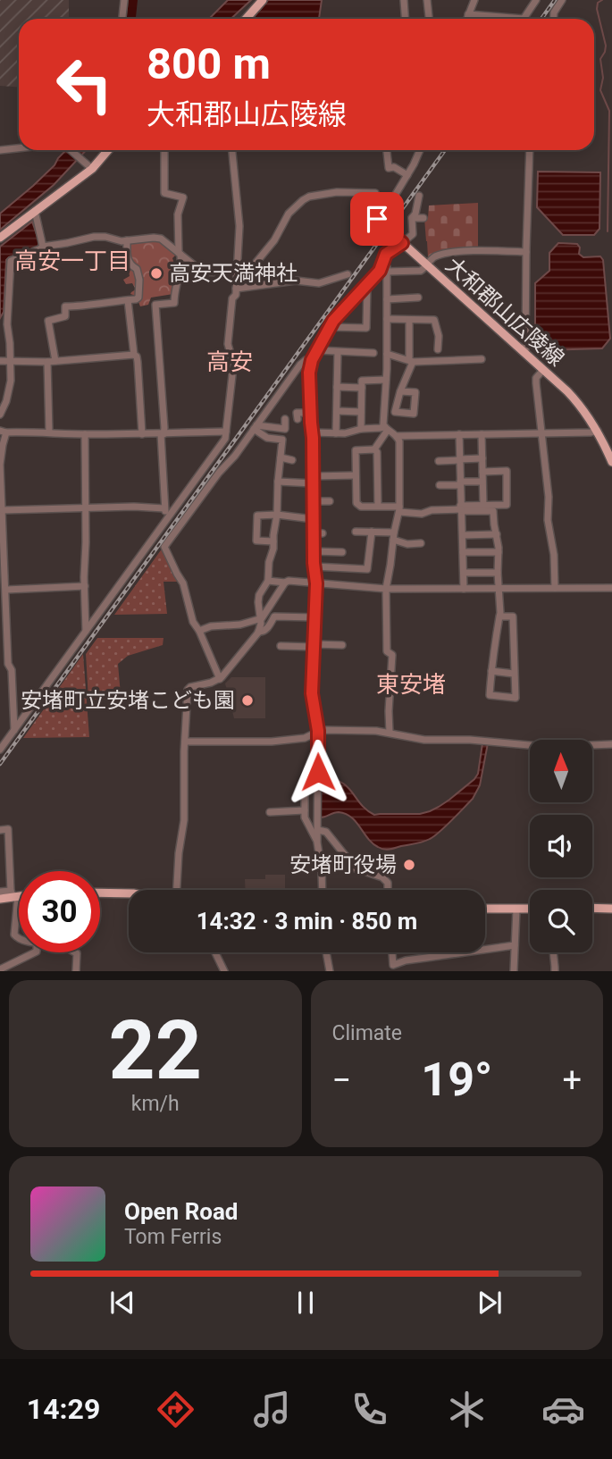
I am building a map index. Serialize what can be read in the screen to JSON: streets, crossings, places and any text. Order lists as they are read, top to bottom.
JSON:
{
  "streets": {
    "main road": ["大和郡山広陵線"]
  },
  "districts": ["高安一丁目", "高安", "東安堵"],
  "places": ["高安天満神社", "安堵町立安堵こども園", "安堵町役場"],
  "north": "top",
  "page": {
    "turn": ["800 m", "大和郡山広陵線"],
    "limit": "30",
    "trip": "14:32 · 3 min · 850 m",
    "tile": [
      ["22", "km/h"],
      "Climate"
    ],
    "heat": ["−", "19°", "+"],
    "song": ["Open Road", "Tom Ferris"],
    "tabs": "14:29"
  }
}
